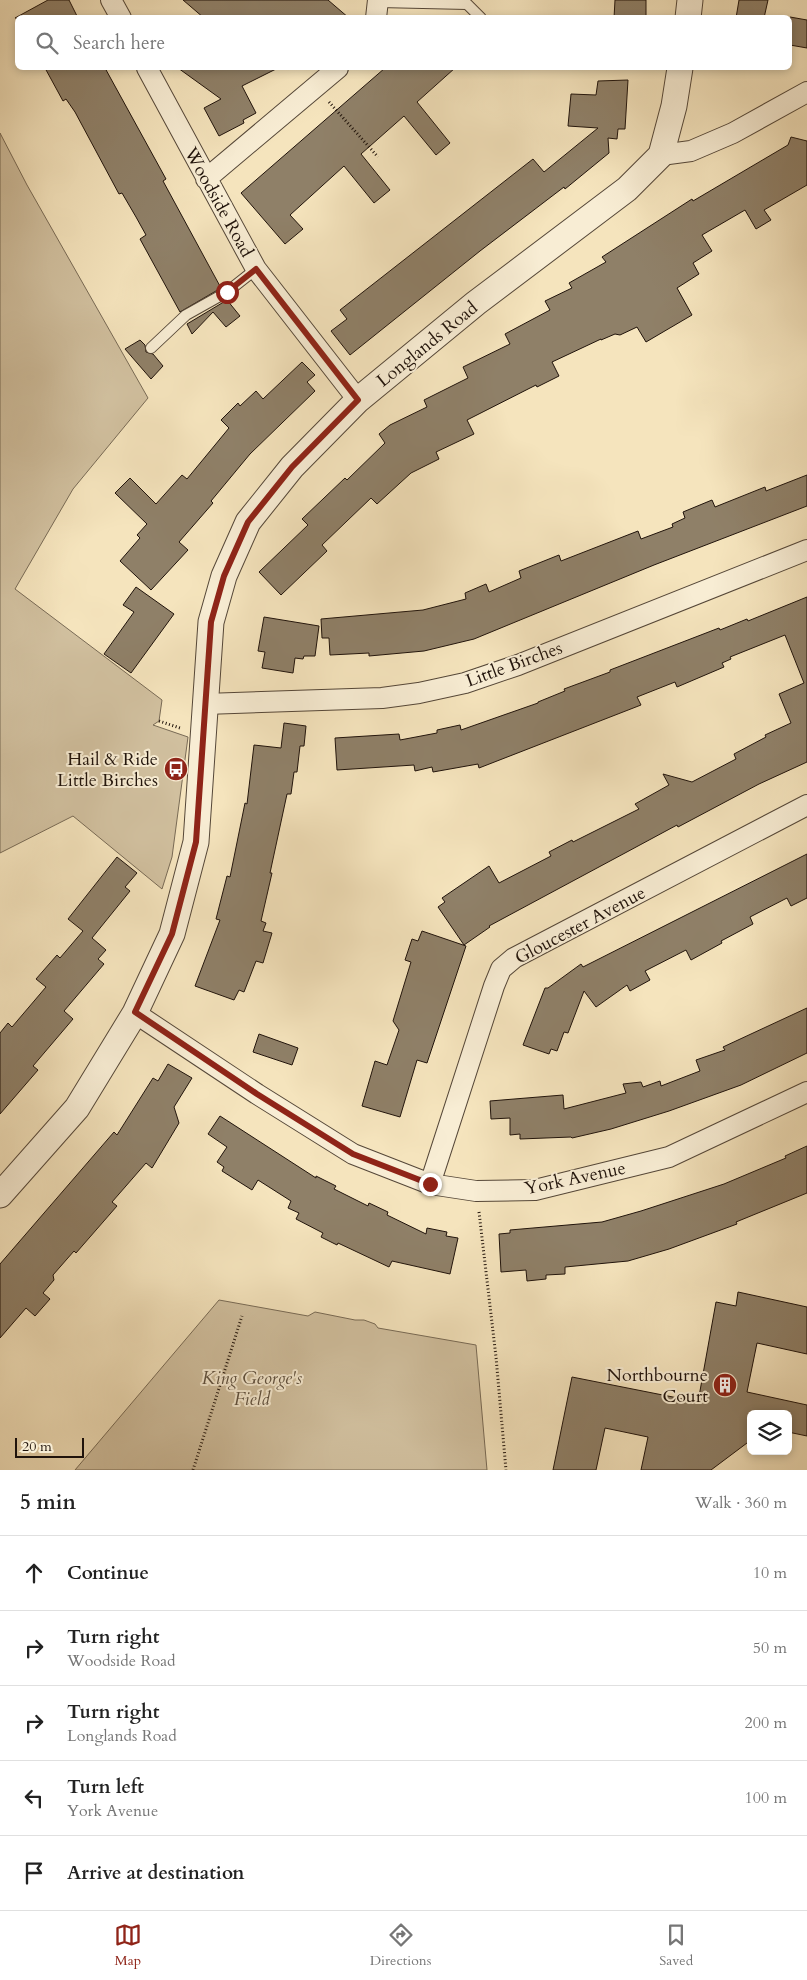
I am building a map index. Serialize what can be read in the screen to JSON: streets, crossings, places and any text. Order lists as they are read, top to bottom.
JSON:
{
  "streets": {
    "street": [
      "Woodside Road",
      "Longlands Road",
      "Little Birches",
      "Gloucester Avenue",
      "York Avenue"
    ]
  },
  "crossings": [
    ["Woodside Road", "Longlands Road"],
    ["Longlands Road", "Little Birches"],
    ["Longlands Road", "York Avenue"],
    ["Gloucester Avenue", "York Avenue"]
  ],
  "parks": ["King George's Field"],
  "places": {
    "bus stop": ["Hail & Ride Little Birches"],
    "building": ["Northbourne Court"]
  },
  "scale_bar": "20 m",
  "page": {
    "search": "Search here",
    "scale": "20 m",
    "heading": ["5 min", "Walk · 360 m"],
    "list": [
      ["Continue", "10 m"],
      ["Turn right", "Woodside Road", "50 m"],
      ["Turn right", "Longlands Road", "200 m"],
      ["Turn left", "York Avenue", "100 m"],
      "Arrive at destination"
    ],
    "nav": ["Map", "Directions", "Saved"]
  }
}
